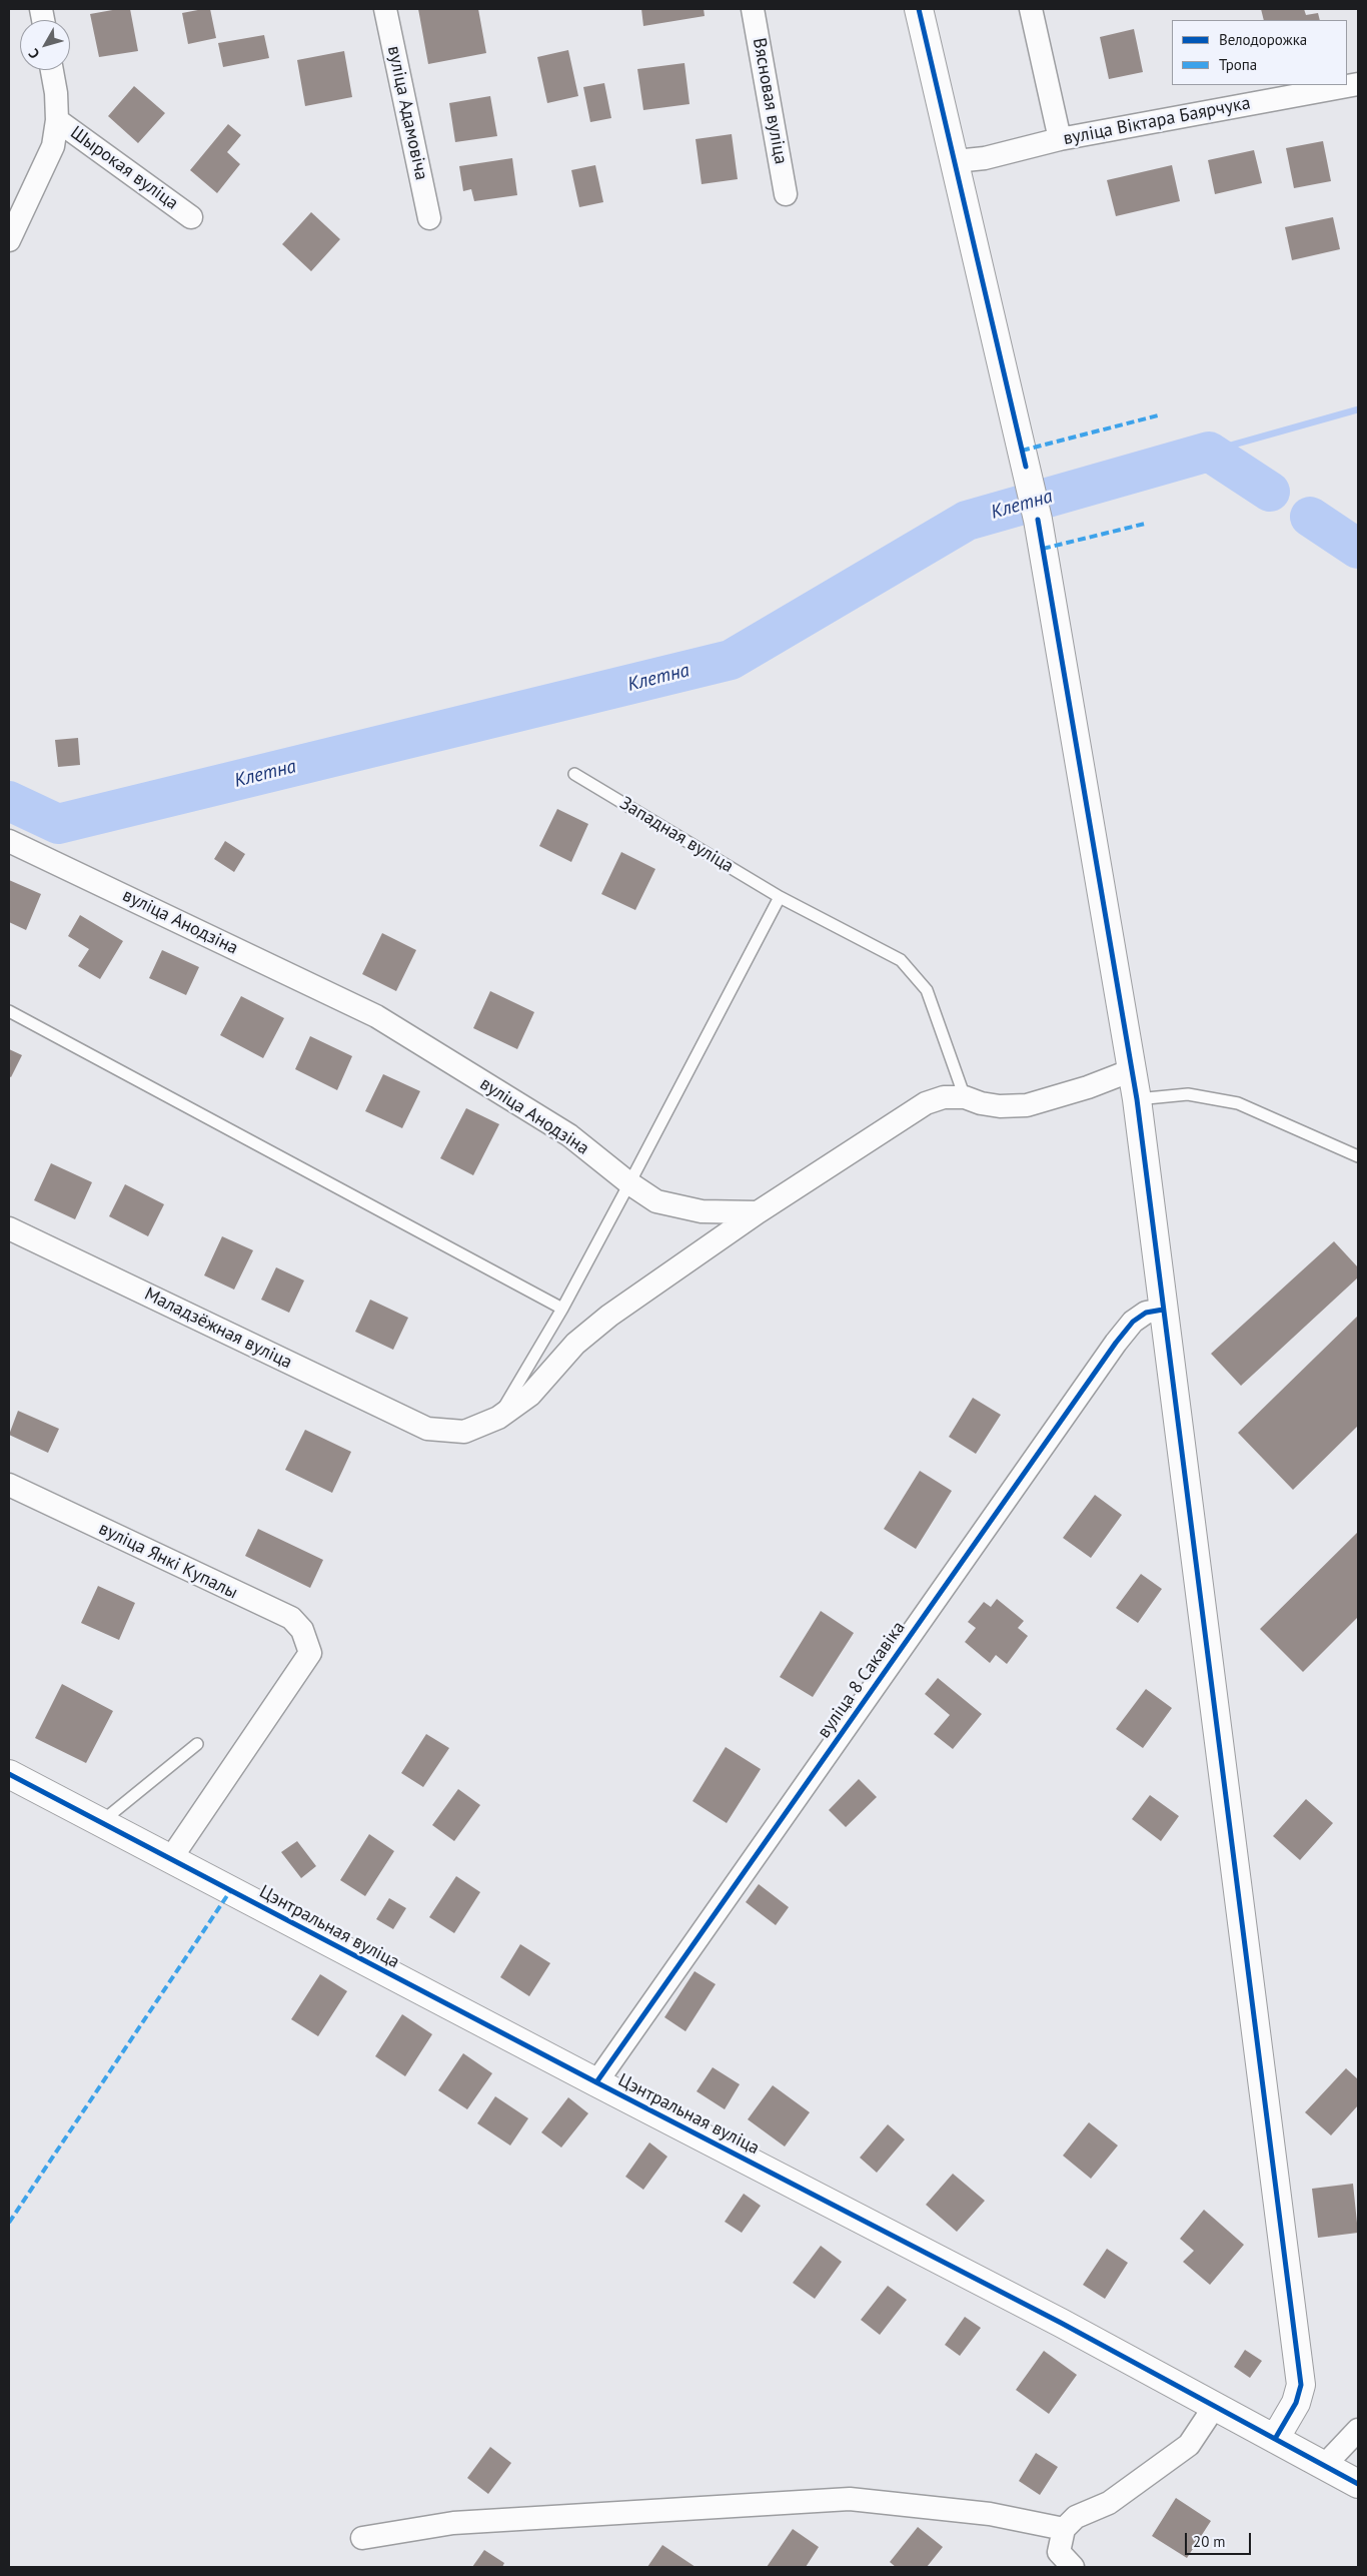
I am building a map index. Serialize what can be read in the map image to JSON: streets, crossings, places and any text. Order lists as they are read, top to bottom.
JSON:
{
  "streets": {
    "street": [
      "Вясновая вуліца",
      "вуліца Адамовіча",
      "вуліца Віктара Баярчука",
      "Шырокая вуліца",
      "вуліца Анодзіна",
      "Маладзёжная вуліца",
      "вуліца Янкі Купалы",
      "вуліца 8 Сакавіка",
      "Цэнтральная вуліца"
    ],
    "lane": ["Западная вуліца"]
  },
  "crossings": [
    ["вуліца Янкі Купалы", "Цэнтральная вуліца"],
    ["вуліца 8 Сакавіка", "Цэнтральная вуліца"]
  ],
  "water": ["Клетна"],
  "legend": ["Велодорожка", "Тропа"],
  "scale_bar": "20 m",
  "north": "bottom left"
}
